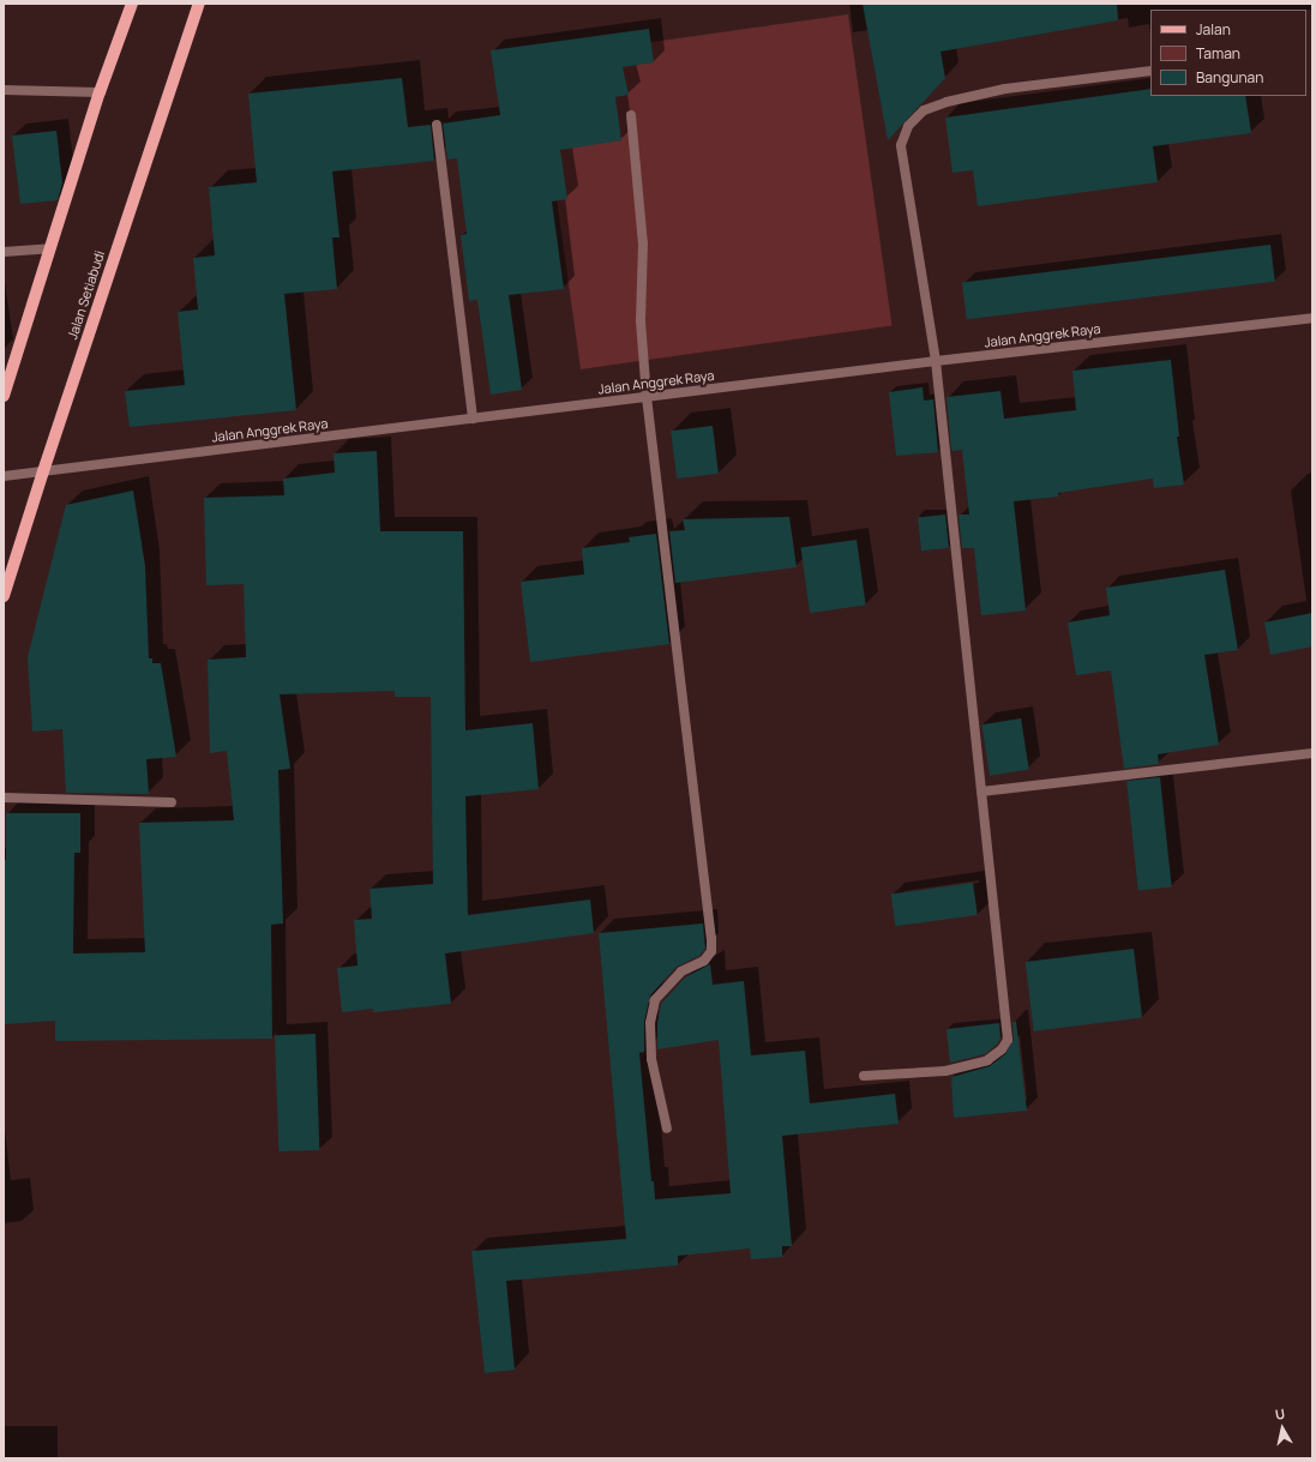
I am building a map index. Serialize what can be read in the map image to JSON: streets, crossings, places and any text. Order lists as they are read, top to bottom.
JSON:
{
  "streets": {
    "main road": ["Jalan Setiabudi"],
    "street": ["Jalan Anggrek Raya"]
  },
  "crossings": [
    ["Jalan Setiabudi", "Jalan Anggrek Raya"]
  ],
  "legend": ["Jalan", "Taman", "Bangunan"],
  "north": "top"
}
